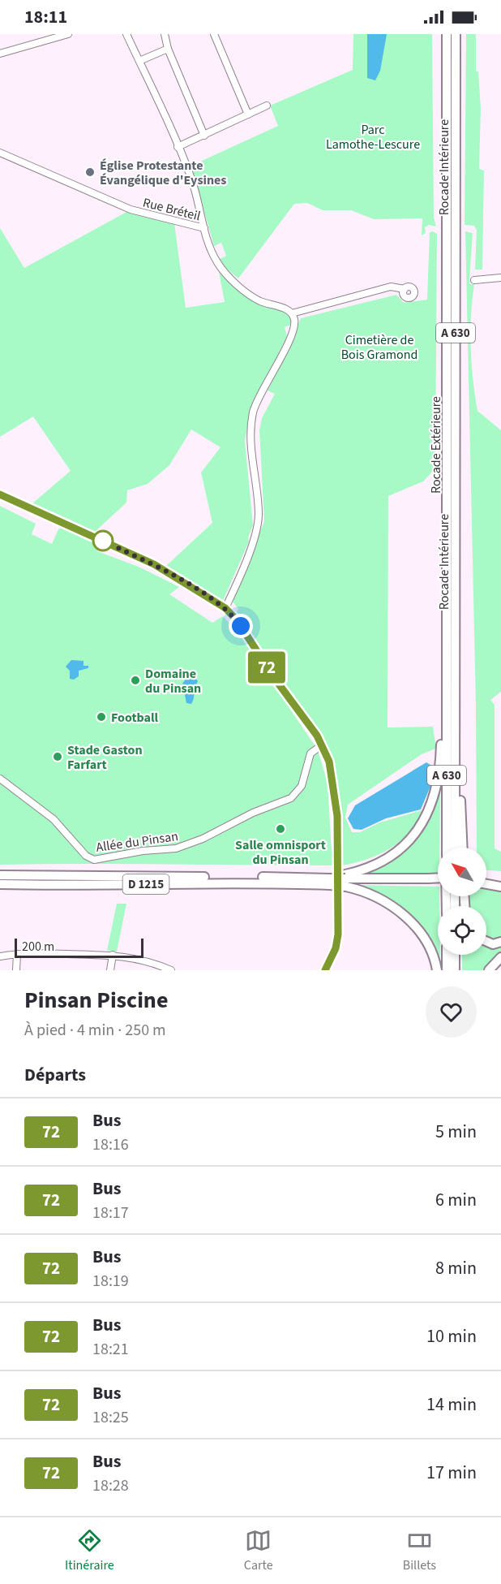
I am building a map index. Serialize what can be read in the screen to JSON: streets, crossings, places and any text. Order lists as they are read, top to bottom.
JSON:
{
  "streets": {
    "highway": [
      "Rocade Intérieure",
      "A 630",
      "Rocade Extérieure",
      "D 1215"
    ],
    "street": ["Rue Bréteil", "Allée du Pinsan"]
  },
  "crossings": [
    ["Rocade Extérieure", "D 1215"]
  ],
  "parks": ["Parc Lamothe-Lescure", "Cimetière de Bois Gramond"],
  "places": [
    "Église Protestante Évangélique d'Eysines",
    "Domaine du Pinsan",
    "Football",
    "Stade Gaston Farfart",
    "Salle omnisport du Pinsan"
  ],
  "lines": ["bus line 72"],
  "scale_bar": "200 m",
  "north": "top left",
  "page": {
    "status": "18:11",
    "on_map": "72",
    "scale": "200 m",
    "heading": [
      ["Pinsan Piscine", "À pied · 4 min · 250 m"],
      "Départs"
    ],
    "list": [
      {
        "mark": "72",
        "name": "Bus",
        "note": "18:16",
        "value": "5 min"
      },
      {
        "mark": "72",
        "name": "Bus",
        "note": "18:17",
        "value": "6 min"
      },
      {
        "mark": "72",
        "name": "Bus",
        "note": "18:19",
        "value": "8 min"
      },
      {
        "mark": "72",
        "name": "Bus",
        "note": "18:21",
        "value": "10 min"
      },
      {
        "mark": "72",
        "name": "Bus",
        "note": "18:25",
        "value": "14 min"
      },
      {
        "mark": "72",
        "name": "Bus",
        "note": "18:28",
        "value": "17 min"
      }
    ],
    "tabs": ["Itinéraire", "Carte", "Billets"]
  }
}
